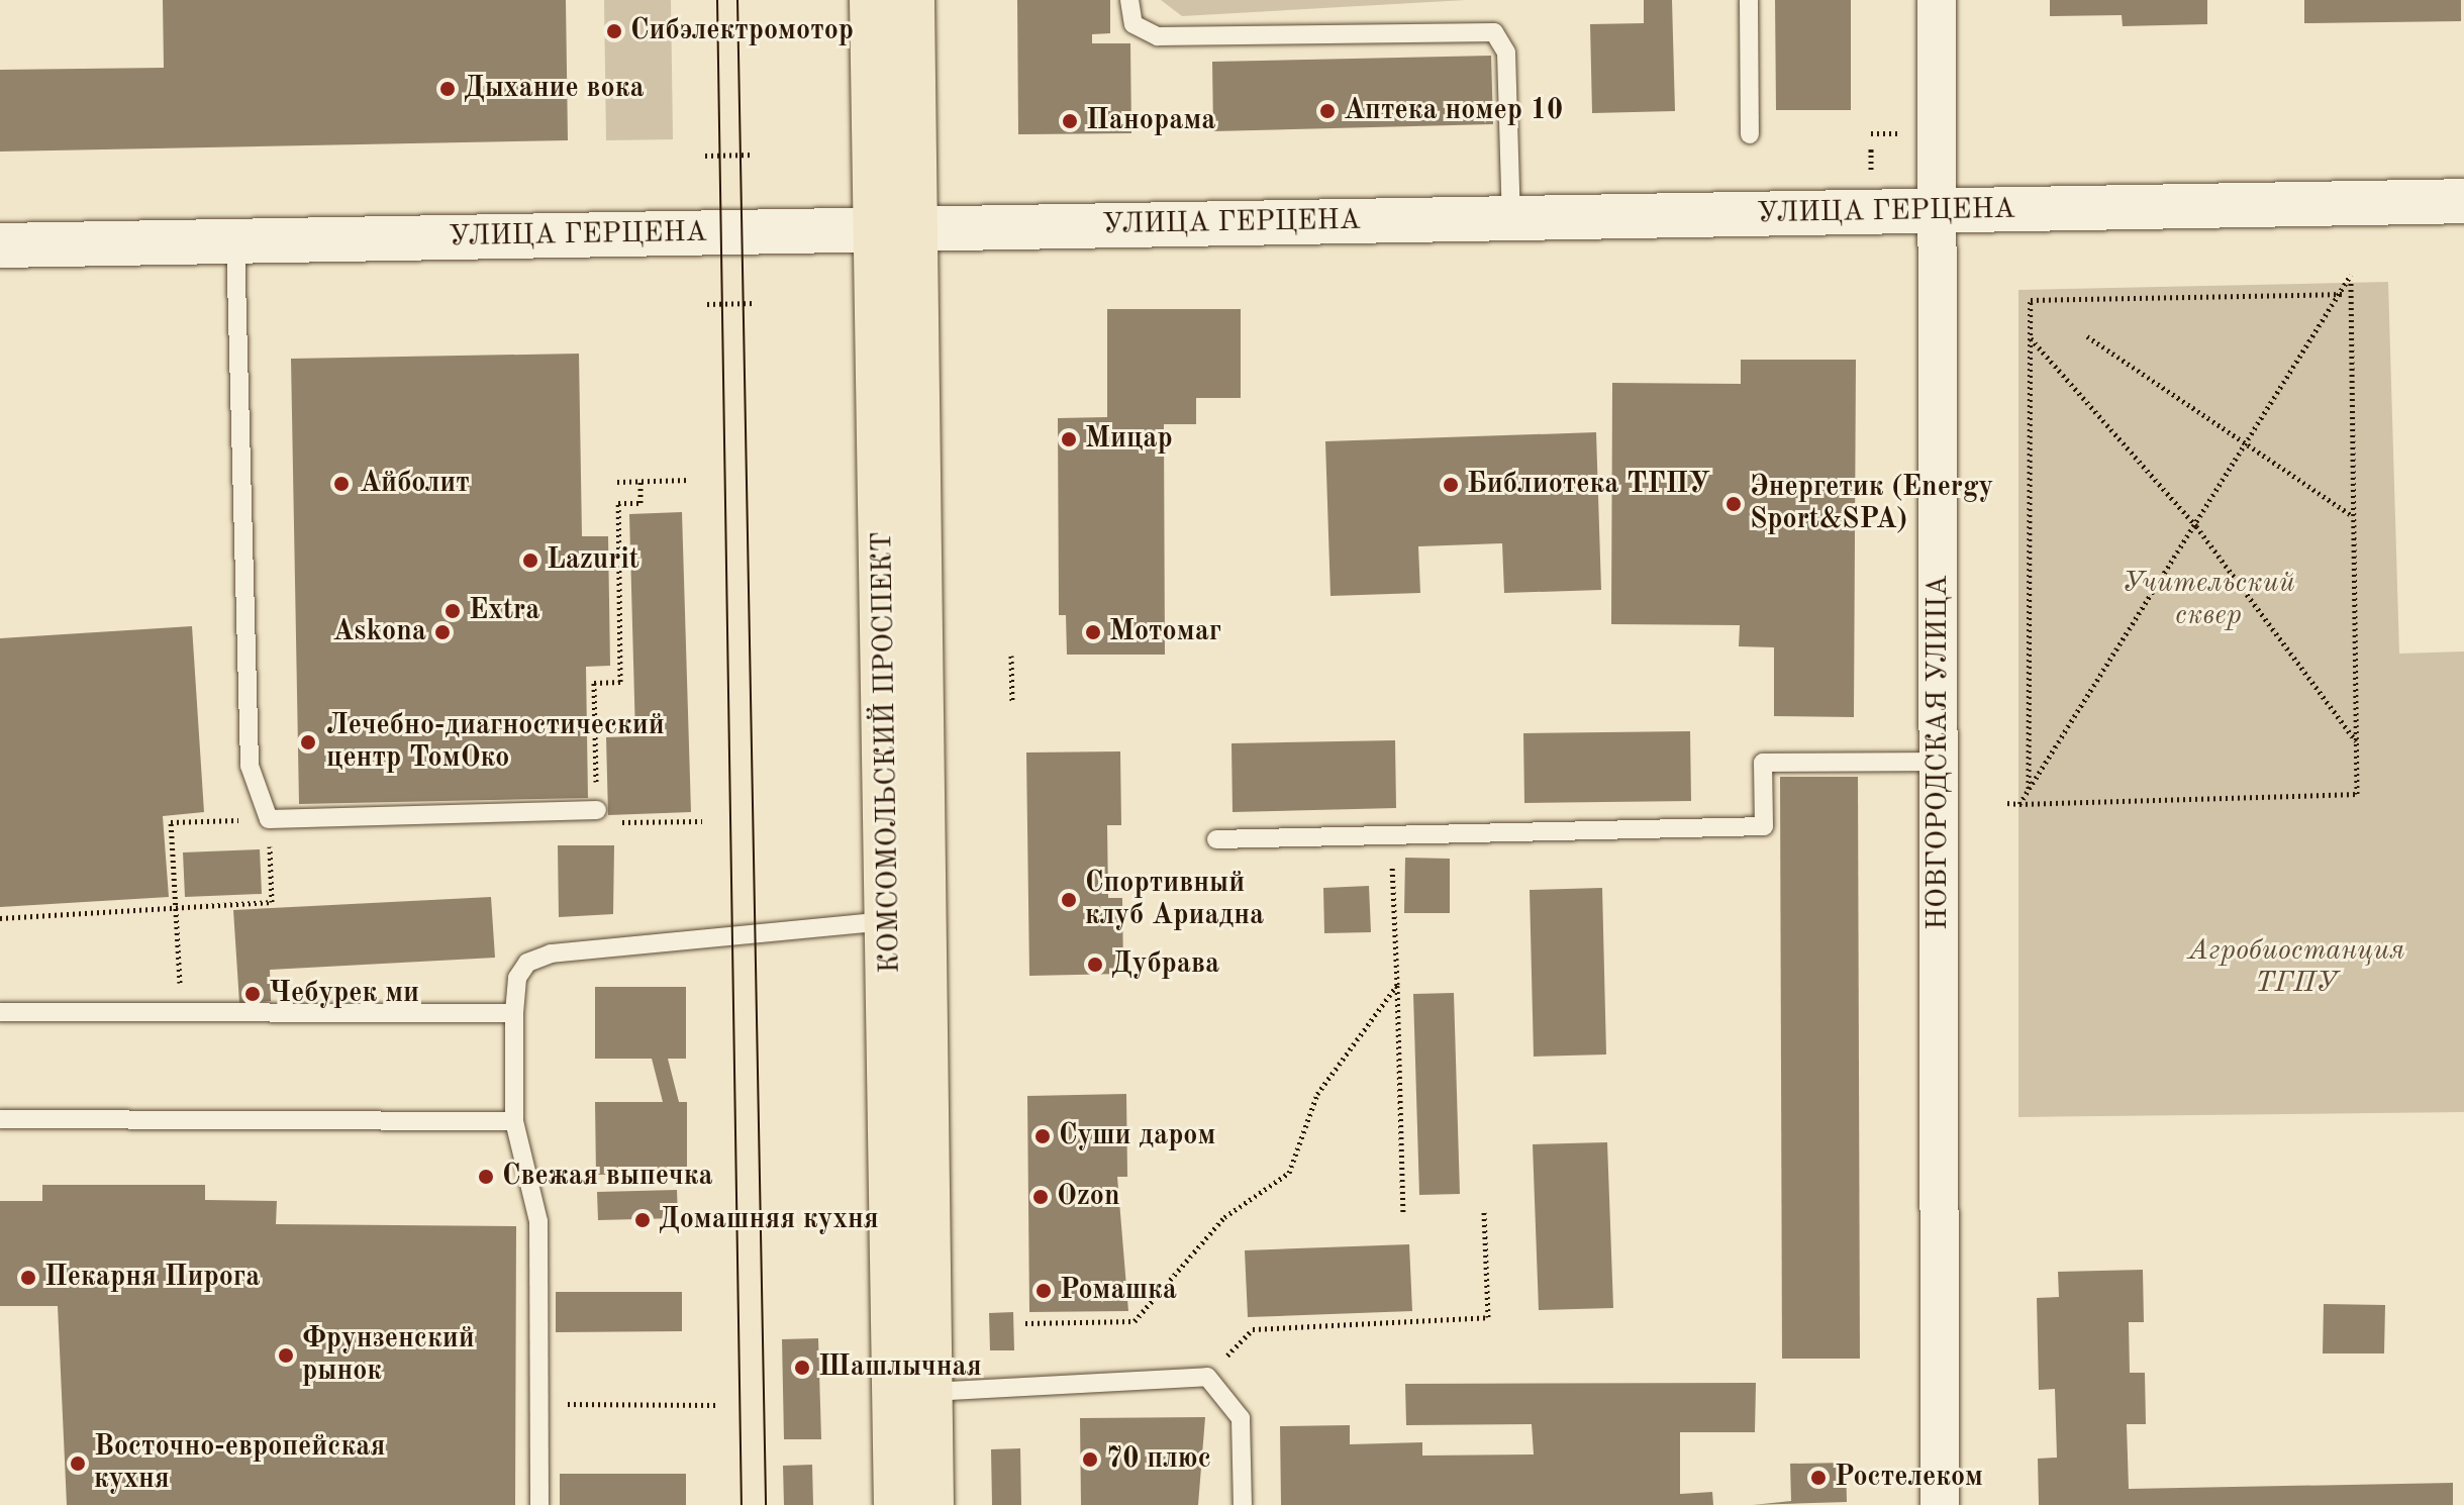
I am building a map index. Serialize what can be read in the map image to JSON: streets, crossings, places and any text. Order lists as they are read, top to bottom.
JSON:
{
  "streets": {
    "main road": ["КОМСОМОЛЬСКИЙ ПРОСПЕКТ"],
    "street": ["УЛИЦА ГЕРЦЕНА", "НОВГОРОДСКАЯ УЛИЦА"]
  },
  "crossings": [
    ["УЛИЦА ГЕРЦЕНА", "КОМСОМОЛЬСКИЙ ПРОСПЕКТ"],
    ["УЛИЦА ГЕРЦЕНА", "НОВГОРОДСКАЯ УЛИЦА"]
  ],
  "parks": ["Учительский сквер", "Агробиостанция ТГПУ"],
  "places": [
    "Сибэлектромотор",
    "Дыхание вока",
    "Аптека номер 10",
    "Панорама",
    "Мицар",
    "Айболит",
    "Библиотека ТГПУ",
    "Энергетик (Energy Sport&SPA)",
    "Lazurit",
    "Extra",
    "Askona",
    "Мотомаг",
    "Лечебно-диагностический центр ТомОко",
    "Спортивный клуб Ариадна",
    "Дубрава",
    "Чебурек ми",
    "Суши даром",
    "Свежая выпечка",
    "Ozon",
    "Домашняя кухня",
    "Пекарня Пирога",
    "Ромашка",
    "Фрунзенский рынок",
    "Шашлычная",
    "70 плюс",
    "Восточно-европейская кухня",
    "Ростелеком"
  ]
}
